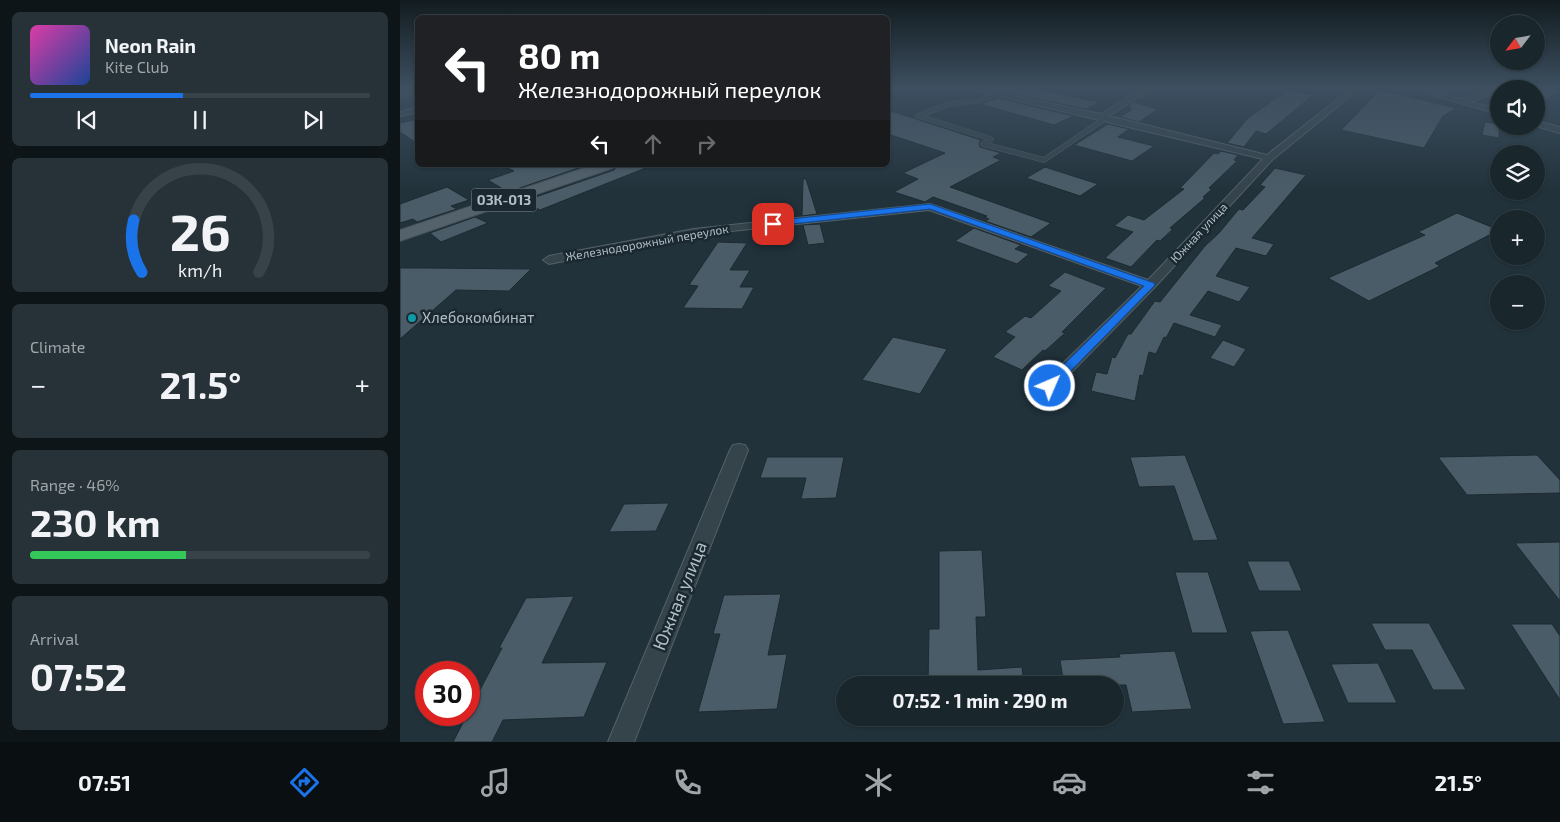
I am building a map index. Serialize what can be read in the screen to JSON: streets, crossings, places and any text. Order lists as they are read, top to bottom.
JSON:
{
  "streets": {
    "main road": ["03К-013"],
    "street": ["Южная улица", "Железнодорожный переулок"]
  },
  "crossings": [
    ["Южная улица", "Железнодорожный переулок"]
  ],
  "places": ["Хлебокомбинат"],
  "north": "bottom left",
  "page": {
    "map_buttons": ["+", "−"],
    "turn": ["80 m", "Железнодорожный переулок"],
    "song": ["Neon Rain", "Kite Club"],
    "tile": [
      "Climate",
      ["Range · 46%", "230 km"],
      ["Arrival", "07:52"]
    ],
    "heat": ["−", "21.5°", "+"],
    "limit": "30",
    "trip": "07:52 · 1 min · 290 m",
    "tabs": ["07:51", "21.5°"],
    "gauge": ["26", "km/h"]
  }
}
